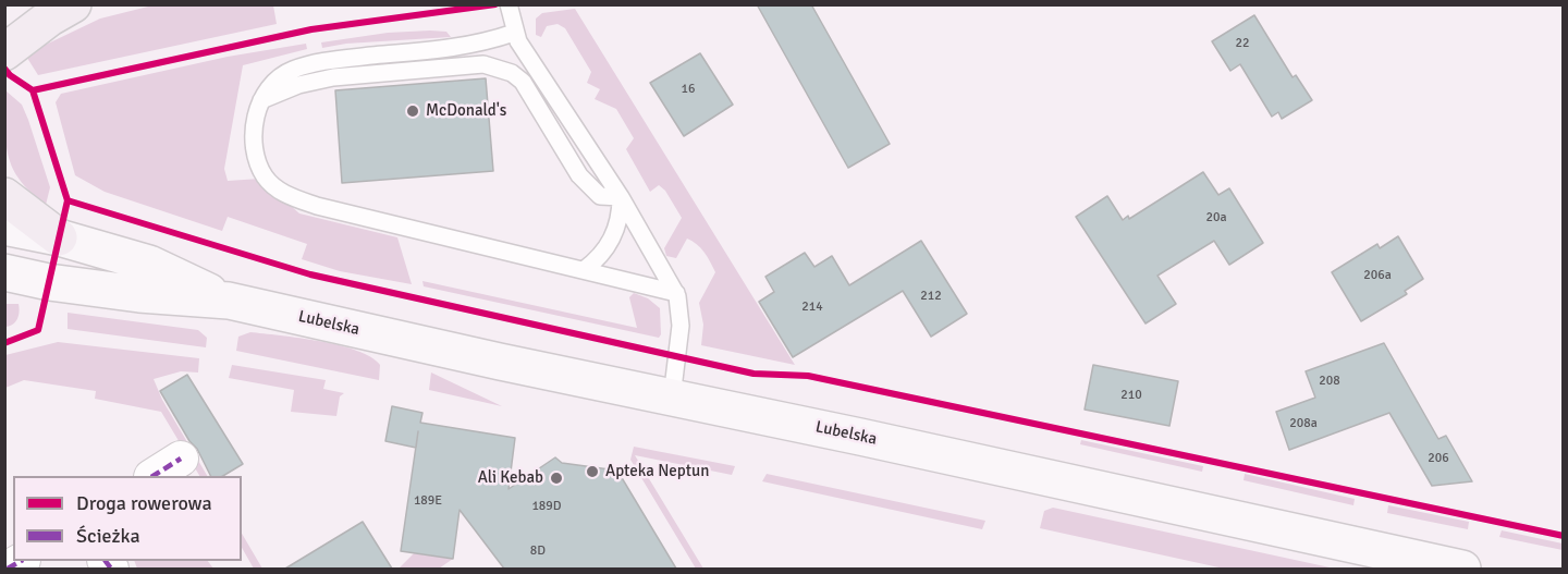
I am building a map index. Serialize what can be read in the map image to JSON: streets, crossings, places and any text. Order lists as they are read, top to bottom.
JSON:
{
  "streets": {
    "main road": ["Lubelska"]
  },
  "places": ["McDonald's", "Apteka Neptun", "Ali Kebab"],
  "house_numbers": [
    "22",
    "16",
    "20a",
    "206a",
    "212",
    "214",
    "208",
    "210",
    "208a",
    "206",
    "189E",
    "189D",
    "8D"
  ],
  "legend": ["Droga rowerowa", "Ścieżka"]
}
